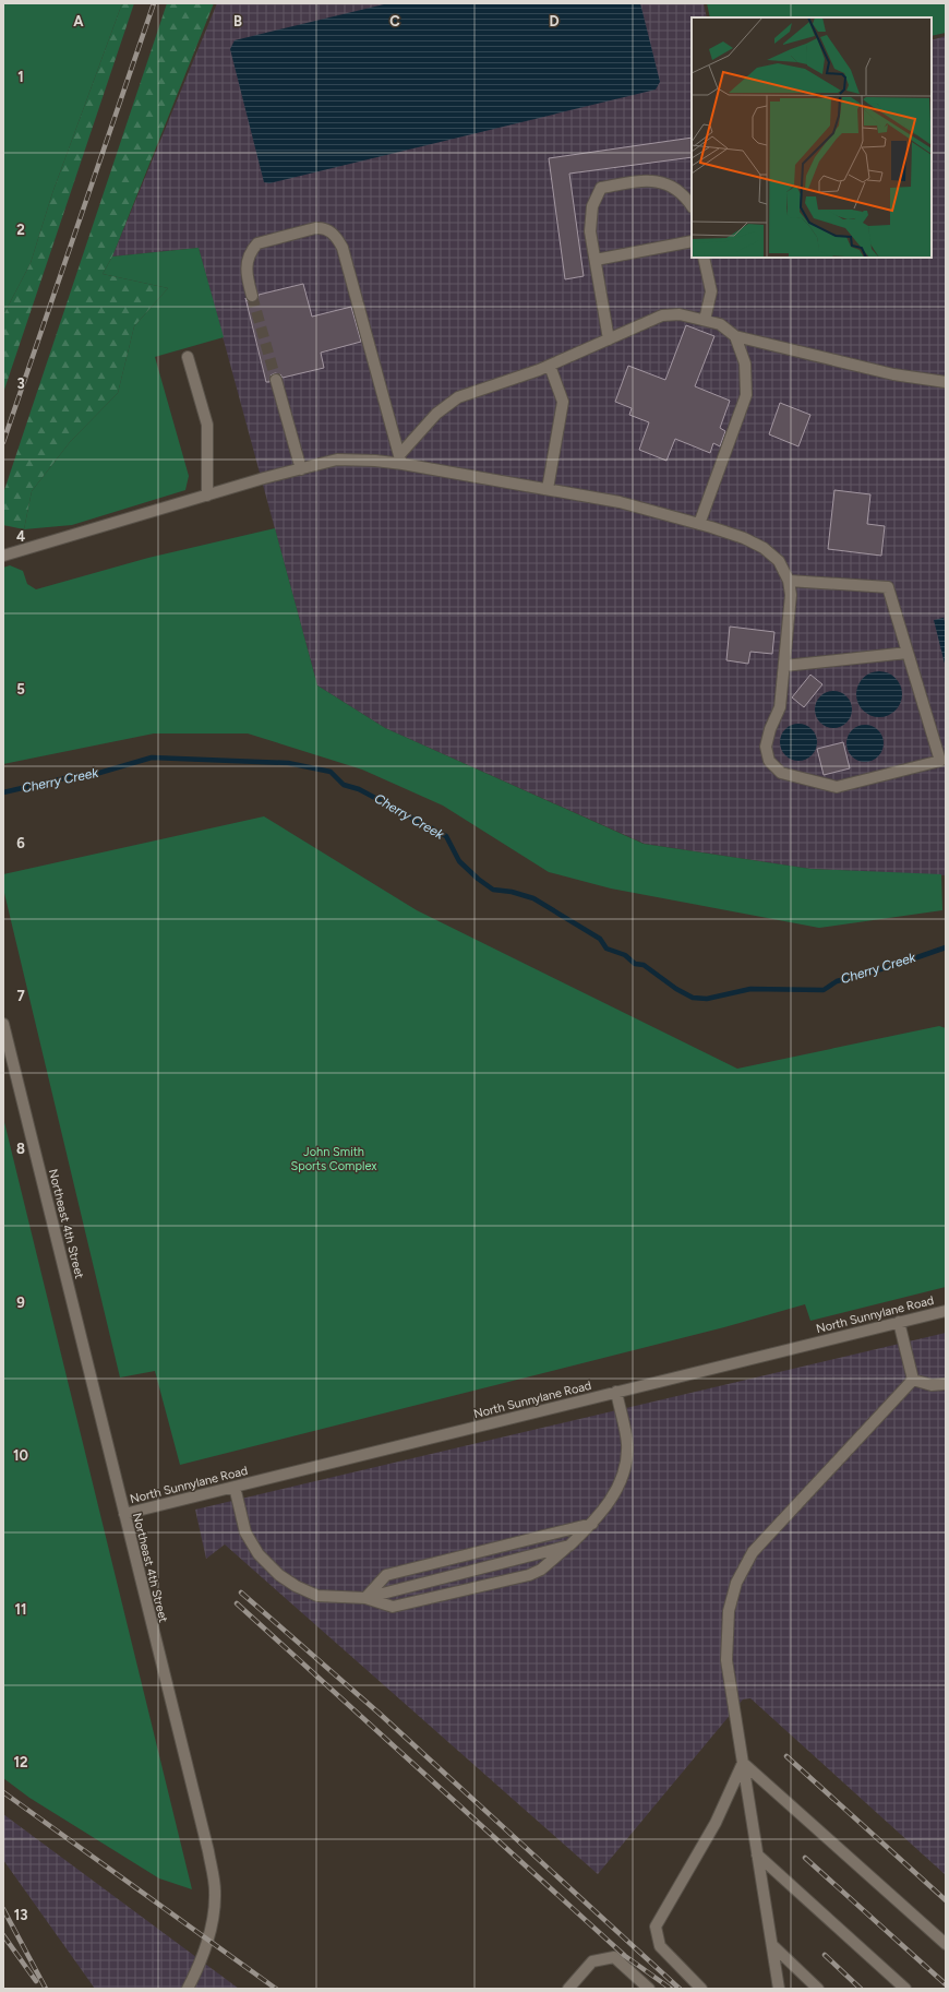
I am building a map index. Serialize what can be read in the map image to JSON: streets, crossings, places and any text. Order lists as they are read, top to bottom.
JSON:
{
  "streets": {
    "street": ["Northeast 4th Street", "North Sunnylane Road"]
  },
  "crossings": [
    ["Northeast 4th Street", "North Sunnylane Road"]
  ],
  "water": ["Cherry Creek"],
  "parks": ["John Smith Sports Complex"],
  "grid": {
    "columns": [
      "A",
      "B",
      "C",
      "D"
    ],
    "rows": [
      "1",
      "2",
      "3",
      "4",
      "5",
      "6",
      "7",
      "8",
      "9",
      "10",
      "11",
      "12",
      "13"
    ]
  }
}
